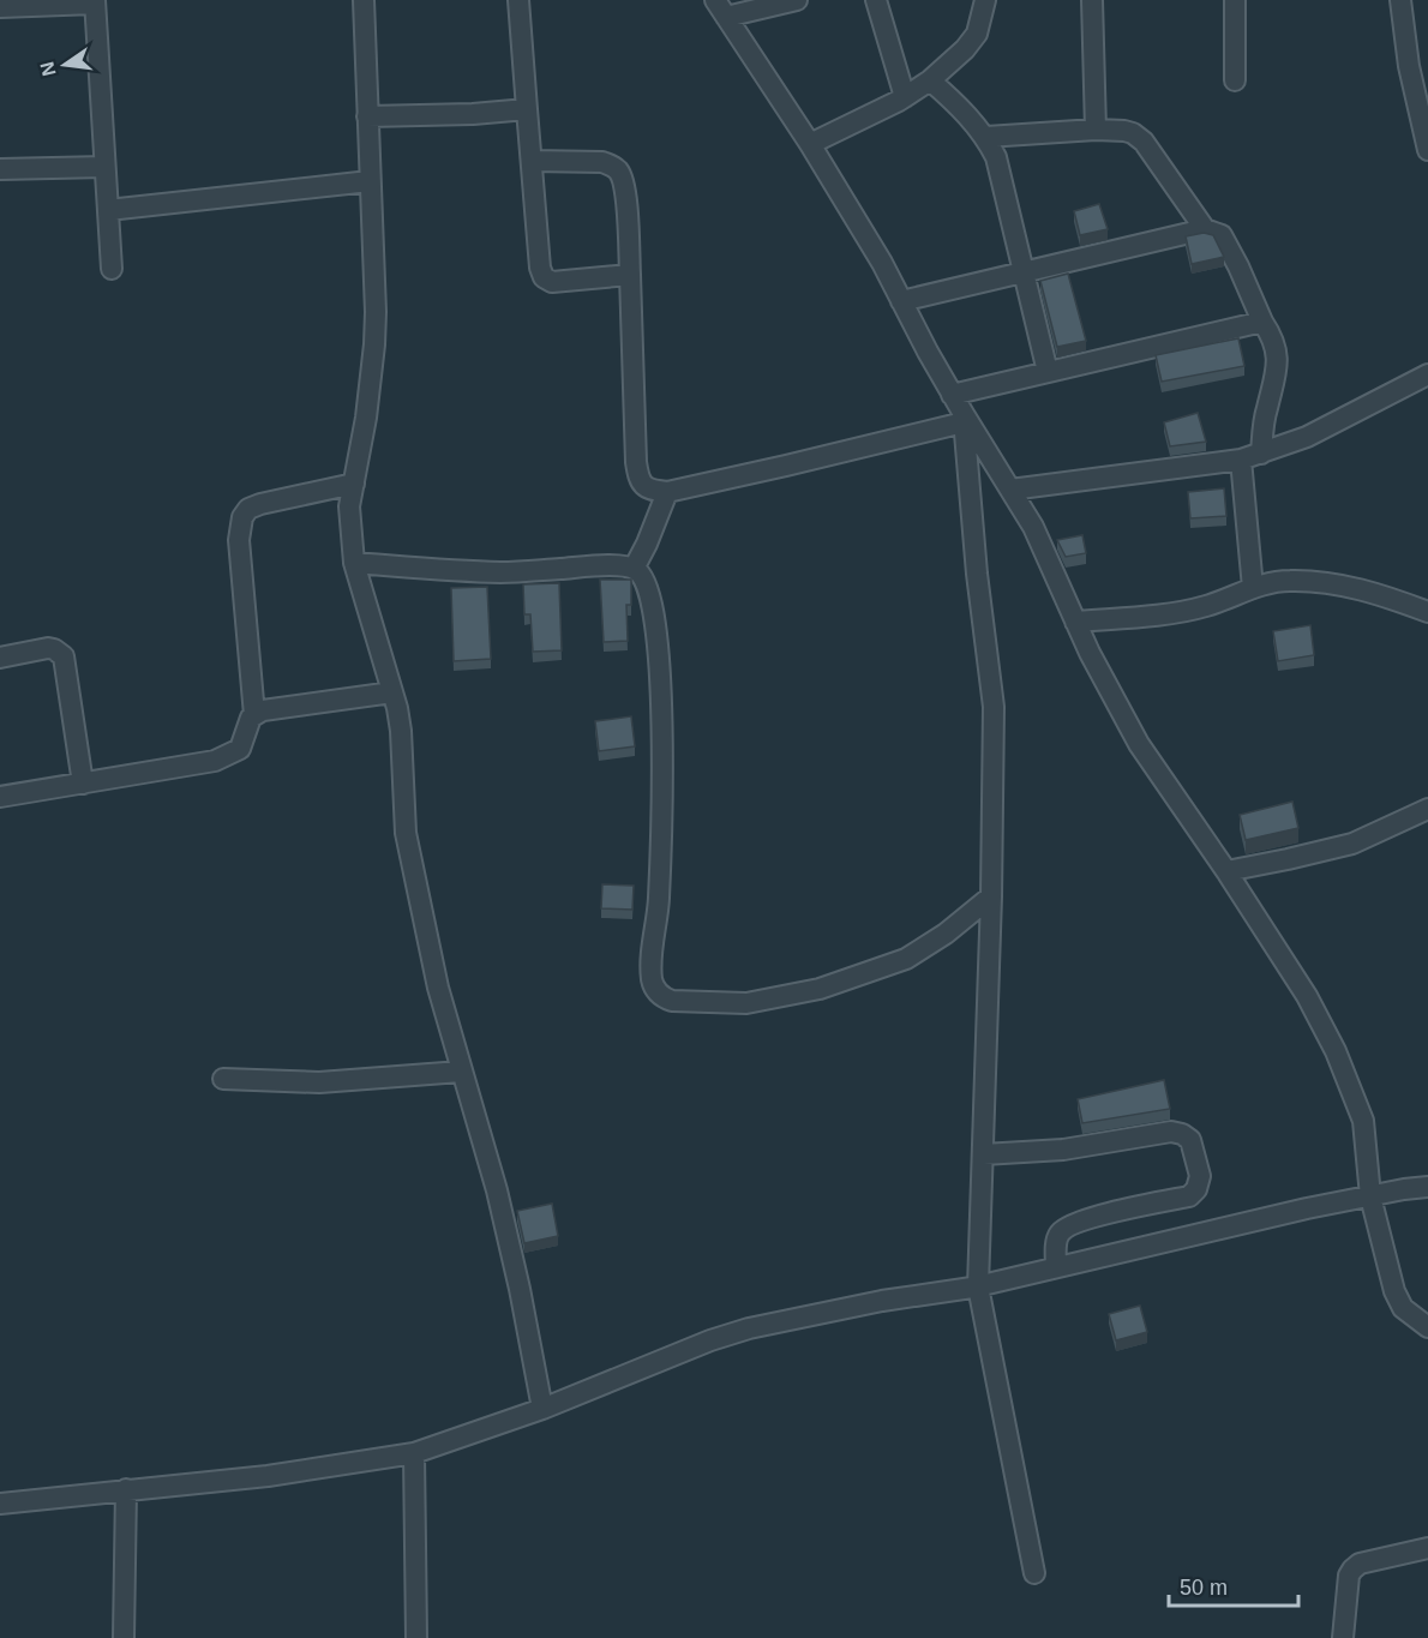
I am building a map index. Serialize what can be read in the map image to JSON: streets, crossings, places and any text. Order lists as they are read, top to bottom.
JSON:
{
  "scale_bar": "50 m",
  "north": "left"
}
